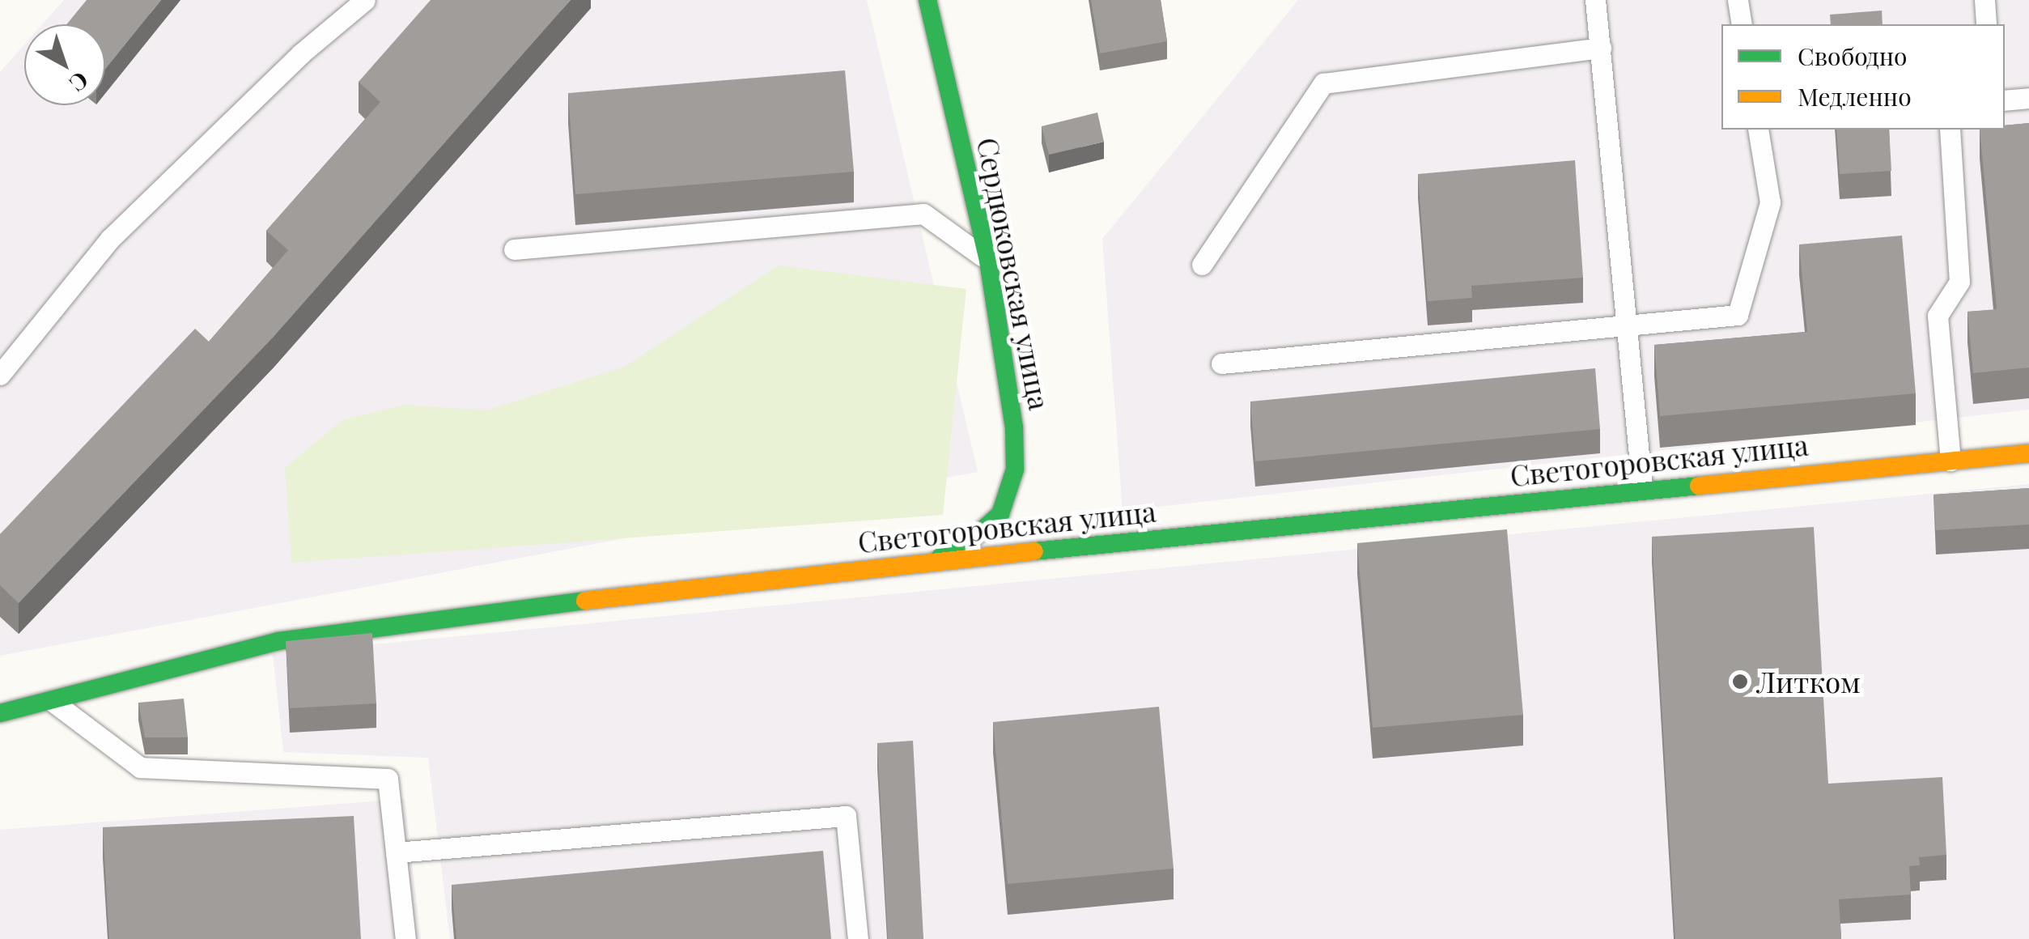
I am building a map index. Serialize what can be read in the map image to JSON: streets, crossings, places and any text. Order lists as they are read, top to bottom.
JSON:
{
  "streets": {
    "street": ["Сердюковская улица", "Светогоровская улица"]
  },
  "crossings": [
    ["Сердюковская улица", "Светогоровская улица"]
  ],
  "places": ["Литком"],
  "legend": ["Свободно", "Медленно"],
  "north": "bottom right"
}
